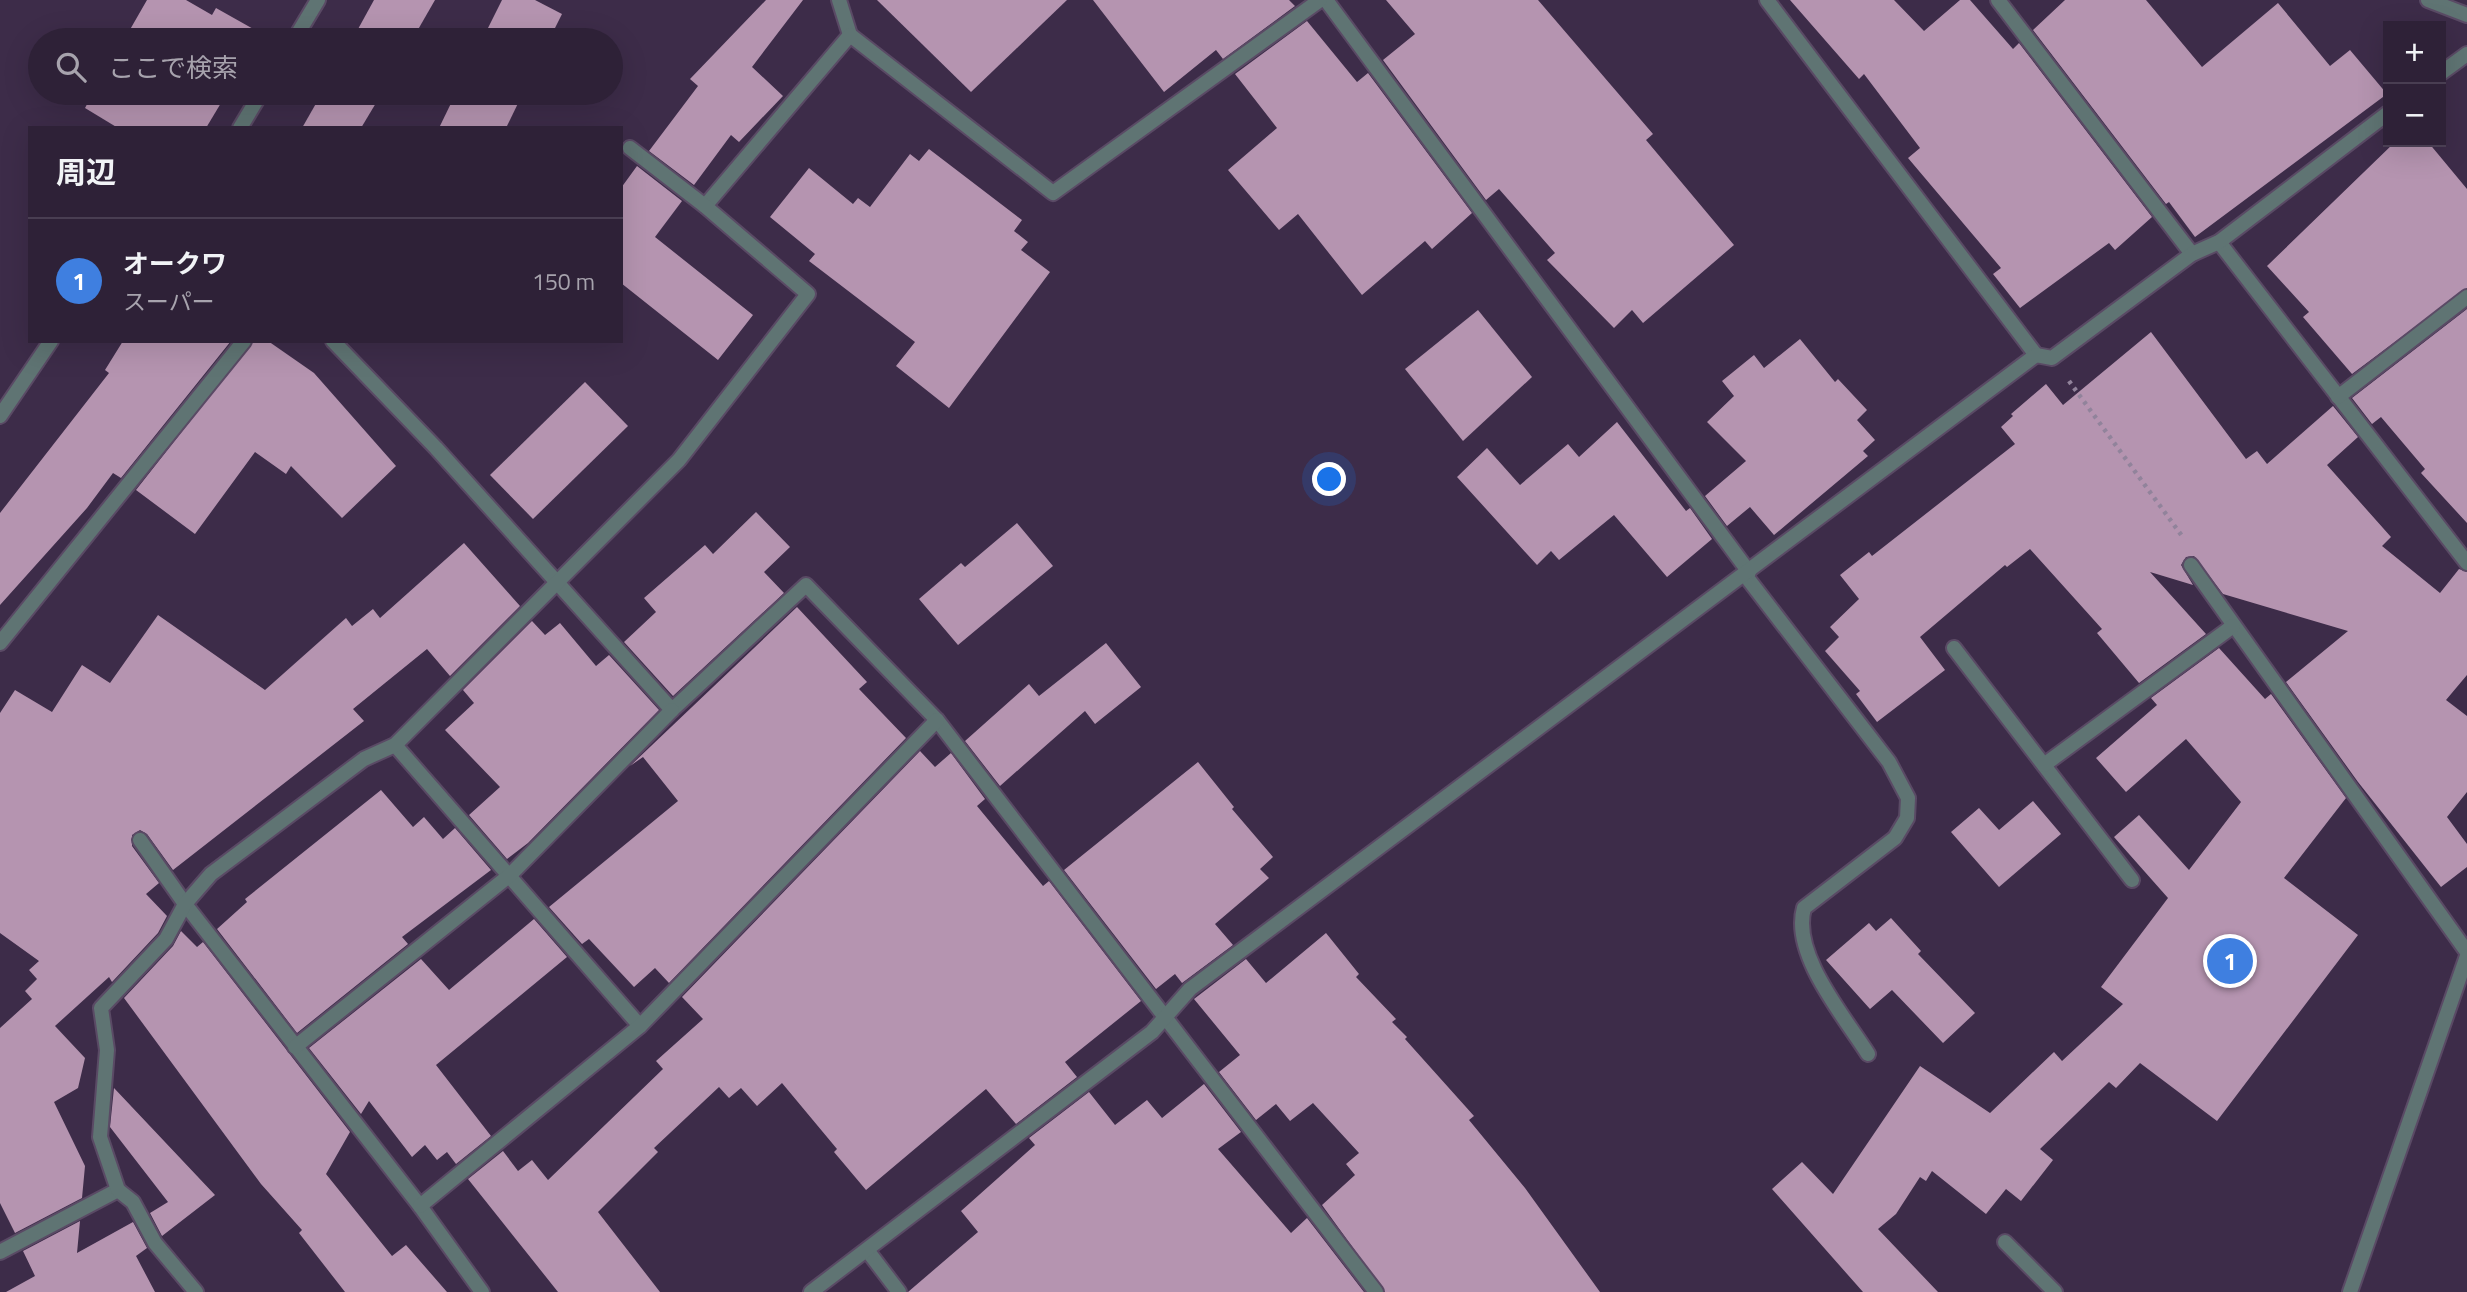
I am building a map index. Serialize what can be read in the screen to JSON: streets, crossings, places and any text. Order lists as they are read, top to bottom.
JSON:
{
  "page": {
    "map_buttons": ["+", "−"],
    "search": "ここで検索",
    "heading": "周辺",
    "list": [
      {
        "mark": "1",
        "name": "オークワ",
        "note": "スーパー",
        "value": "150 m"
      }
    ],
    "pins": "1"
  }
}
